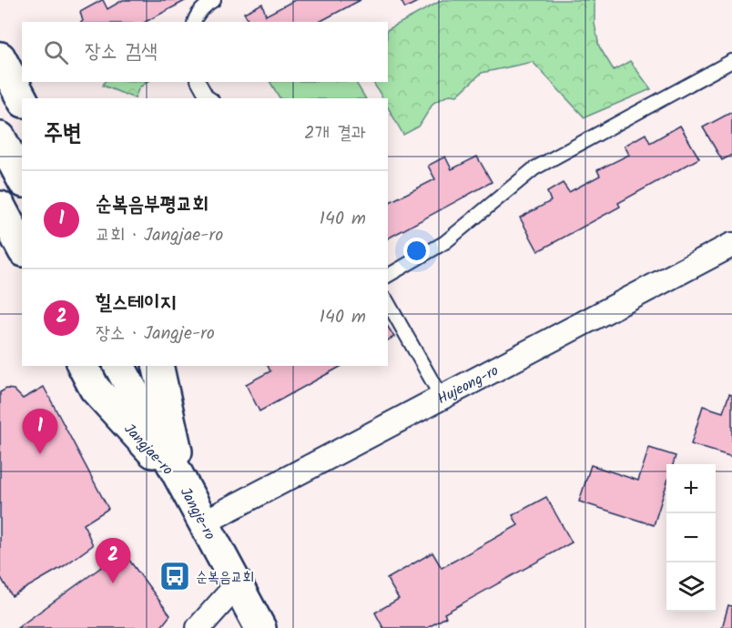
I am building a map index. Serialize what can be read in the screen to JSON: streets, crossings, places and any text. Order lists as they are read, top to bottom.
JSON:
{
  "streets": {
    "main road": ["Jangjae-ro", "Jangje-ro"],
    "street": ["Hujeong-ro"]
  },
  "crossings": [
    ["Hujeong-ro", "Jangje-ro"],
    ["Jangjae-ro", "Jangje-ro"]
  ],
  "places": {
    "bus stop": ["순복음교회"]
  },
  "page": {
    "search": "장소 검색",
    "heading": ["주변", "2개 결과"],
    "list": [
      {
        "mark": "1",
        "name": "순복음부평교회",
        "note": "교회 · Jangjae-ro",
        "value": "140 m"
      },
      {
        "mark": "2",
        "name": "힐스테이지",
        "note": "장소 · Jangje-ro",
        "value": "140 m"
      }
    ],
    "pins": ["1", "2"],
    "map_buttons": ["+", "−"]
  }
}
